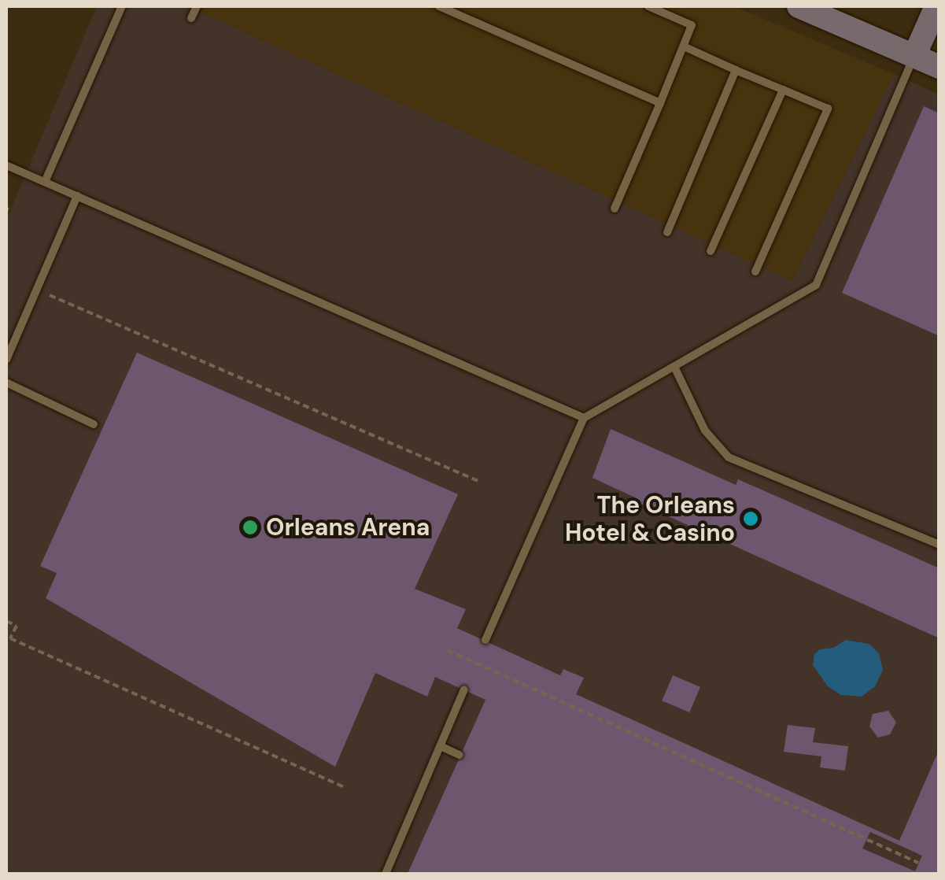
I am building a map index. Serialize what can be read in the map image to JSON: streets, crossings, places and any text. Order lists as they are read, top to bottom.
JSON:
{
  "places": ["The Orleans Hotel & Casino", "Orleans Arena"]
}
